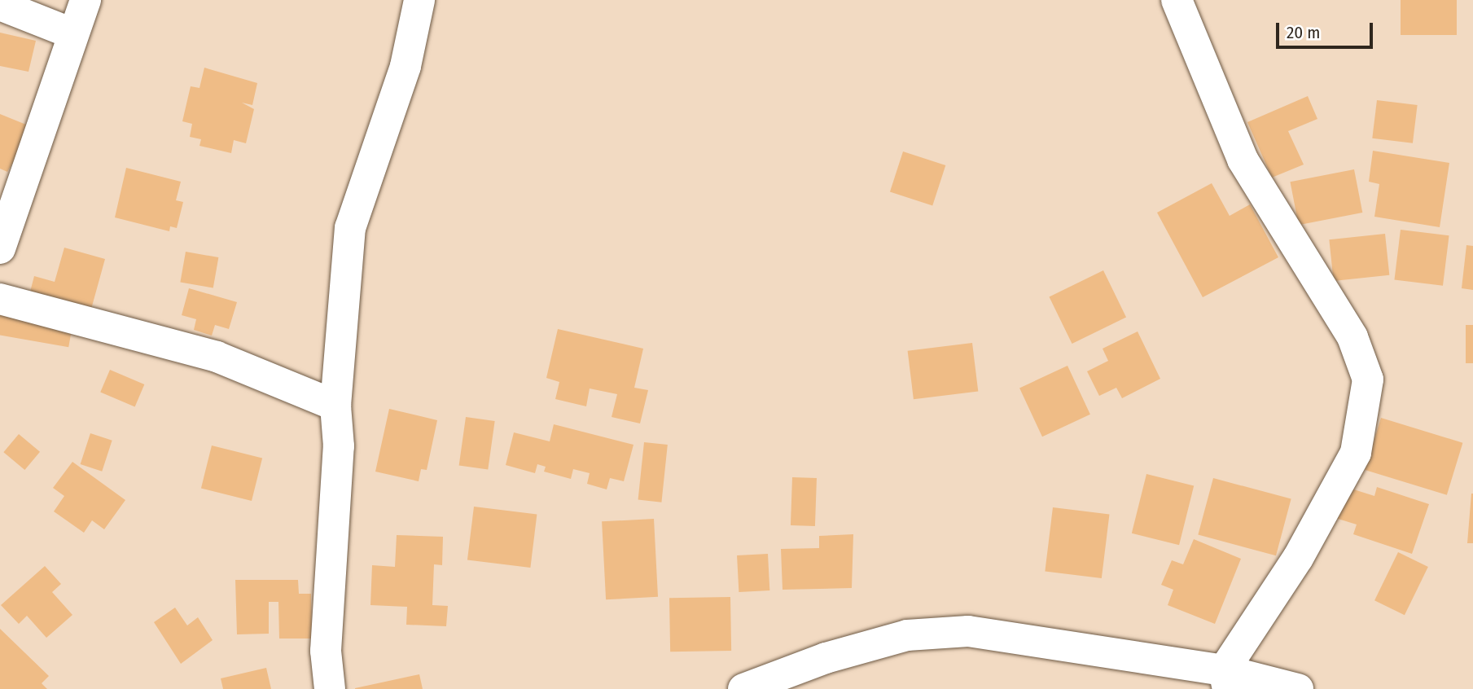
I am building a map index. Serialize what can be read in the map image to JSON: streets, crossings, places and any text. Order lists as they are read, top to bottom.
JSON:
{
  "scale_bar": "20 m"
}
